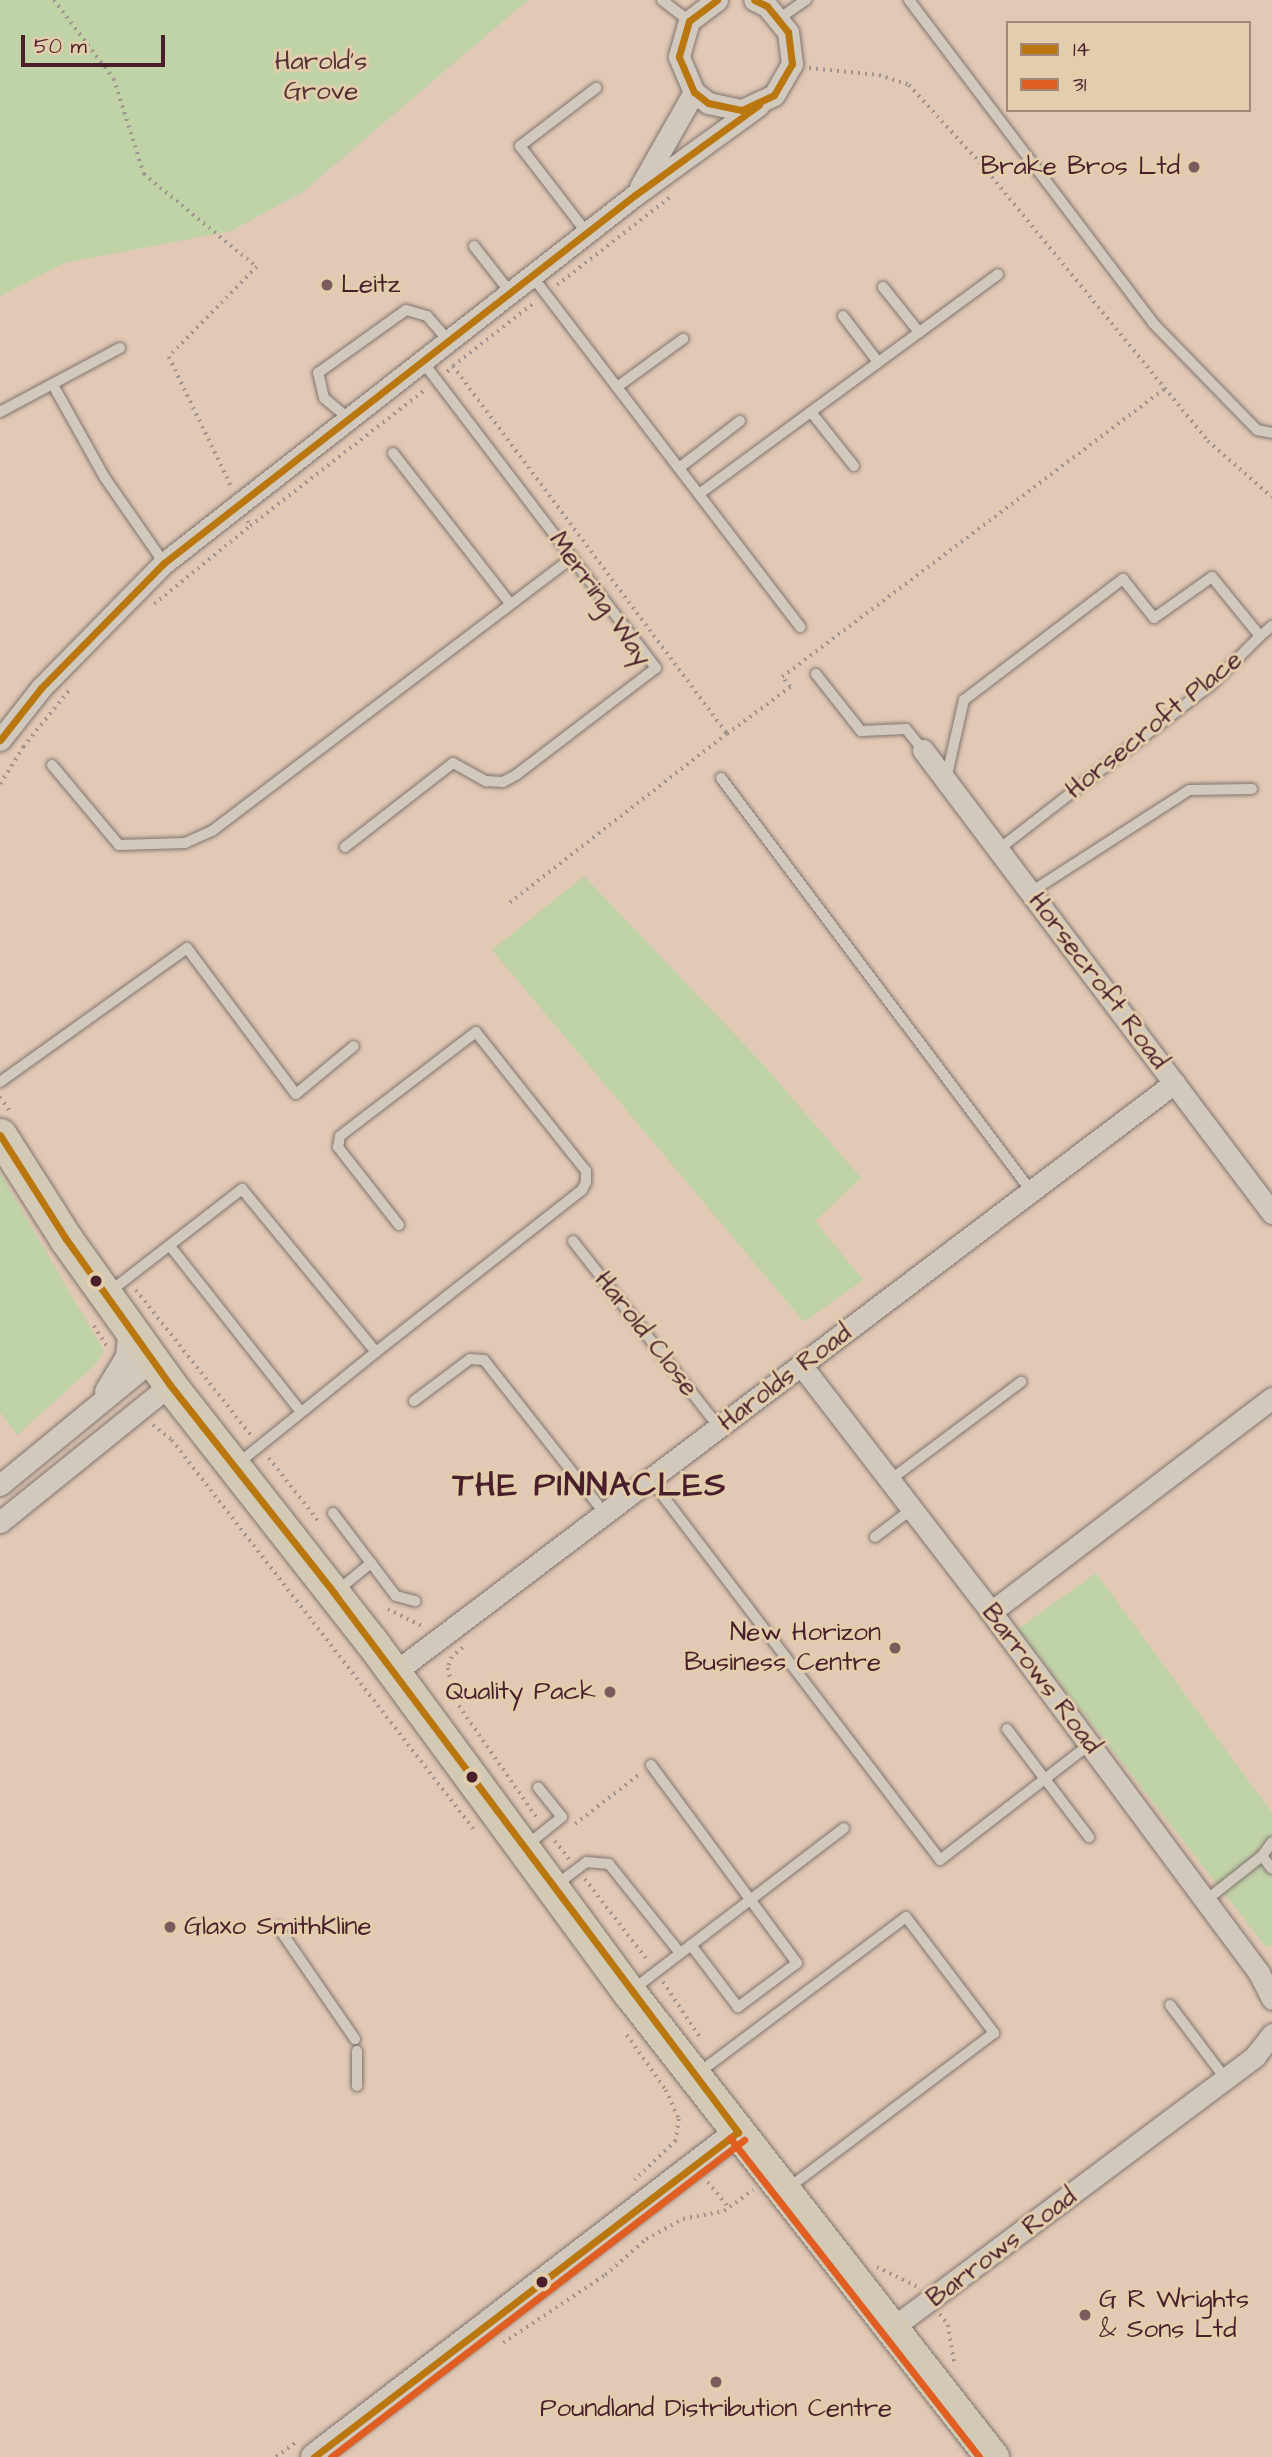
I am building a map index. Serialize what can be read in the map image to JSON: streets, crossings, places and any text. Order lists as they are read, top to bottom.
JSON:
{
  "streets": {
    "street": ["Horsecroft Road", "Harolds Road", "Barrows Road"],
    "lane": ["Merring Way", "Horsecroft Place", "Harold Close"]
  },
  "crossings": [
    ["Horsecroft Place", "Horsecroft Road"],
    ["Horsecroft Road", "Harolds Road"],
    ["Harold Close", "Harolds Road"],
    ["Harolds Road", "Barrows Road"]
  ],
  "districts": ["THE PINNACLES"],
  "parks": ["Harold's Grove"],
  "places": [
    "Brake Bros Ltd",
    "Leitz",
    "New Horizon Business Centre",
    "Quality Pack",
    "Glaxo SmithKline",
    "G R Wrights & Sons Ltd",
    "Poundland Distribution Centre"
  ],
  "lines": ["transit line 14", "transit line 31"],
  "legend": ["14", "31"],
  "scale_bar": "50 m"
}
